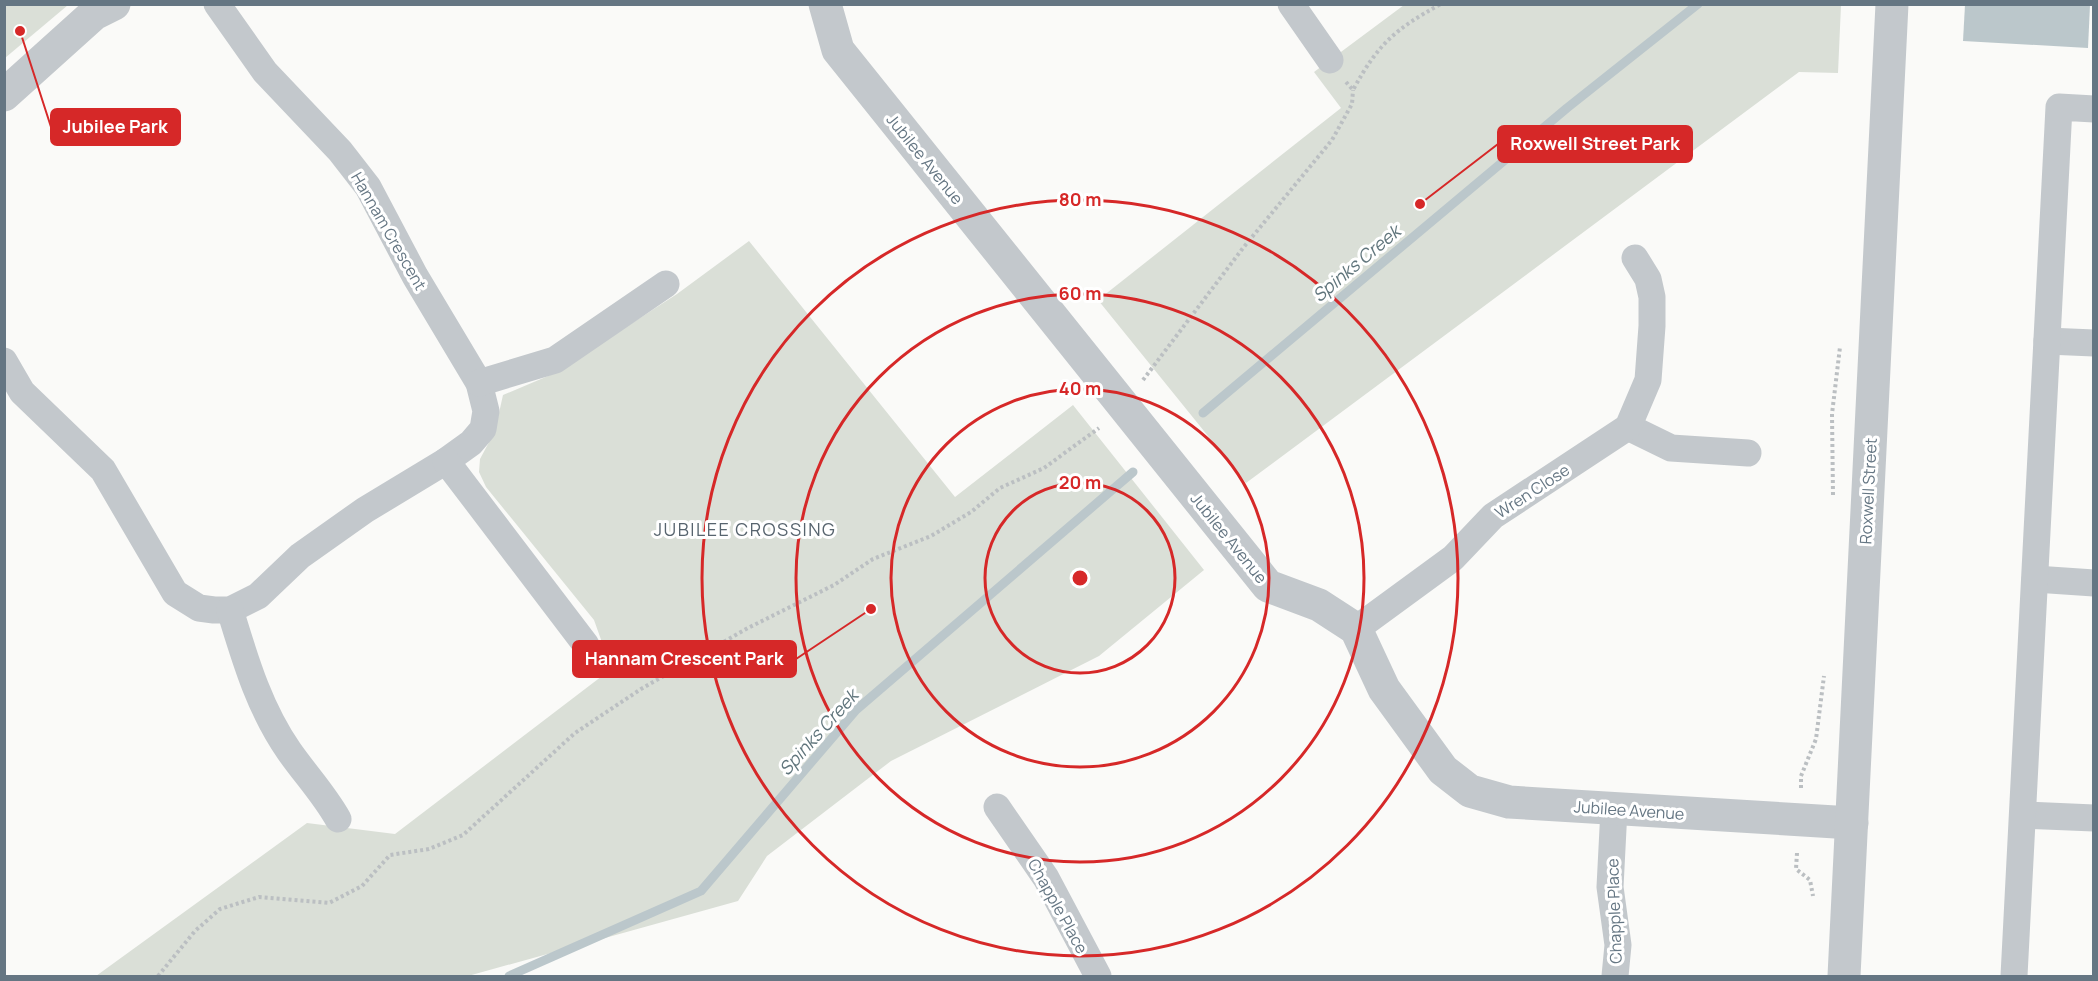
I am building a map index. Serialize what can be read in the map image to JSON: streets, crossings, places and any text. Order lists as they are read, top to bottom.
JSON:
{
  "streets": {
    "street": [
      "Jubilee Avenue",
      "Hannam Crescent",
      "Wren Close",
      "Roxwell Street",
      "Chapple Place"
    ]
  },
  "crossings": [
    ["Jubilee Avenue", "Wren Close"],
    ["Jubilee Avenue", "Roxwell Street"],
    ["Jubilee Avenue", "Chapple Place"]
  ],
  "districts": ["JUBILEE CROSSING"],
  "water": ["Spinks Creek"],
  "places": ["Jubilee Park", "Roxwell Street Park", "Hannam Crescent Park"],
  "rings": [
    "80 m",
    "60 m",
    "40 m",
    "20 m"
  ]
}
